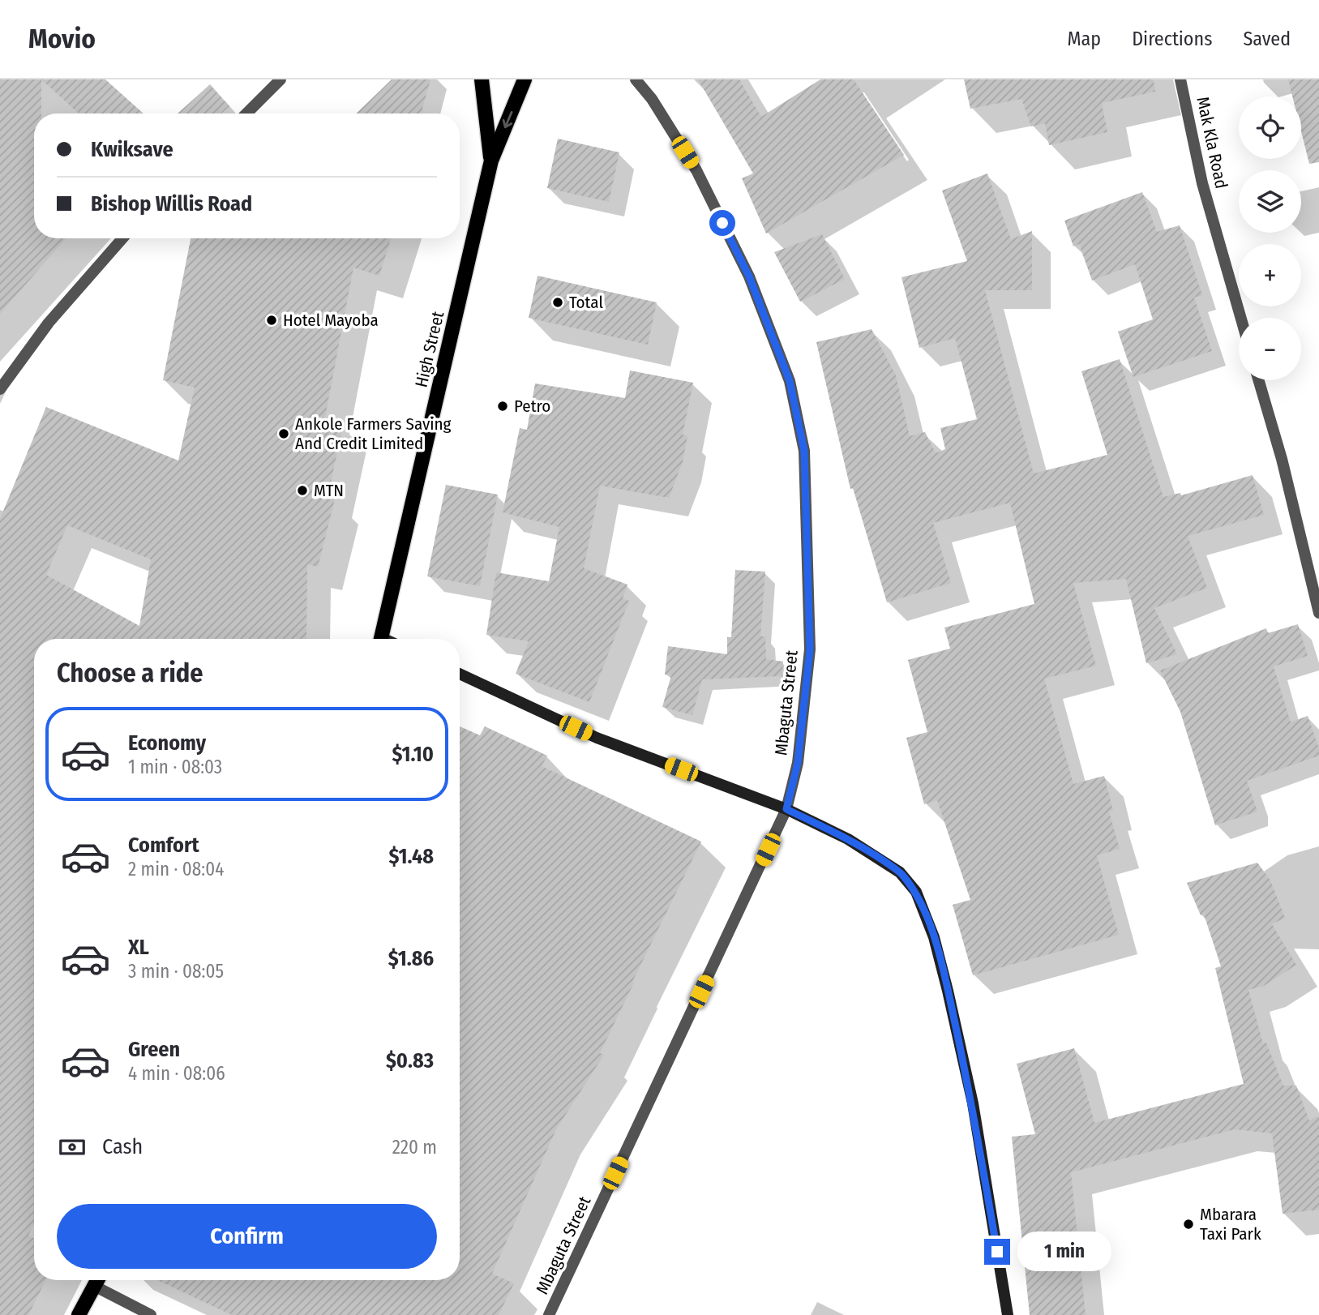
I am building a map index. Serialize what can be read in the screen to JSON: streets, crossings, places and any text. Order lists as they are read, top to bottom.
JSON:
{
  "streets": {
    "main road": ["High Street"],
    "street": ["Mak Kla Road", "Mbaguta Street"]
  },
  "places": [
    "Total",
    "Hotel Mayoba",
    "Petro",
    "Ankole Farmers Saving And Credit Limited",
    "MTN",
    "Mbarara Taxi Park"
  ],
  "page": {
    "header": "Movio",
    "nav": ["Map", "Directions", "Saved"],
    "map_buttons": ["+", "−"],
    "banner": ["Kwiksave", "Bishop Willis Road"],
    "heading": "Choose a ride",
    "list": [
      {
        "name": "Economy",
        "note": "1 min · 08:03",
        "value": "$1.10"
      },
      {
        "name": "Comfort",
        "note": "2 min · 08:04",
        "value": "$1.48"
      },
      {
        "name": "XL",
        "note": "3 min · 08:05",
        "value": "$1.86"
      },
      {
        "name": "Green",
        "note": "4 min · 08:06",
        "value": "$0.83"
      }
    ],
    "pay": ["Cash", "220 m"],
    "buttons": "Confirm",
    "bubble": "1 min"
  }
}
